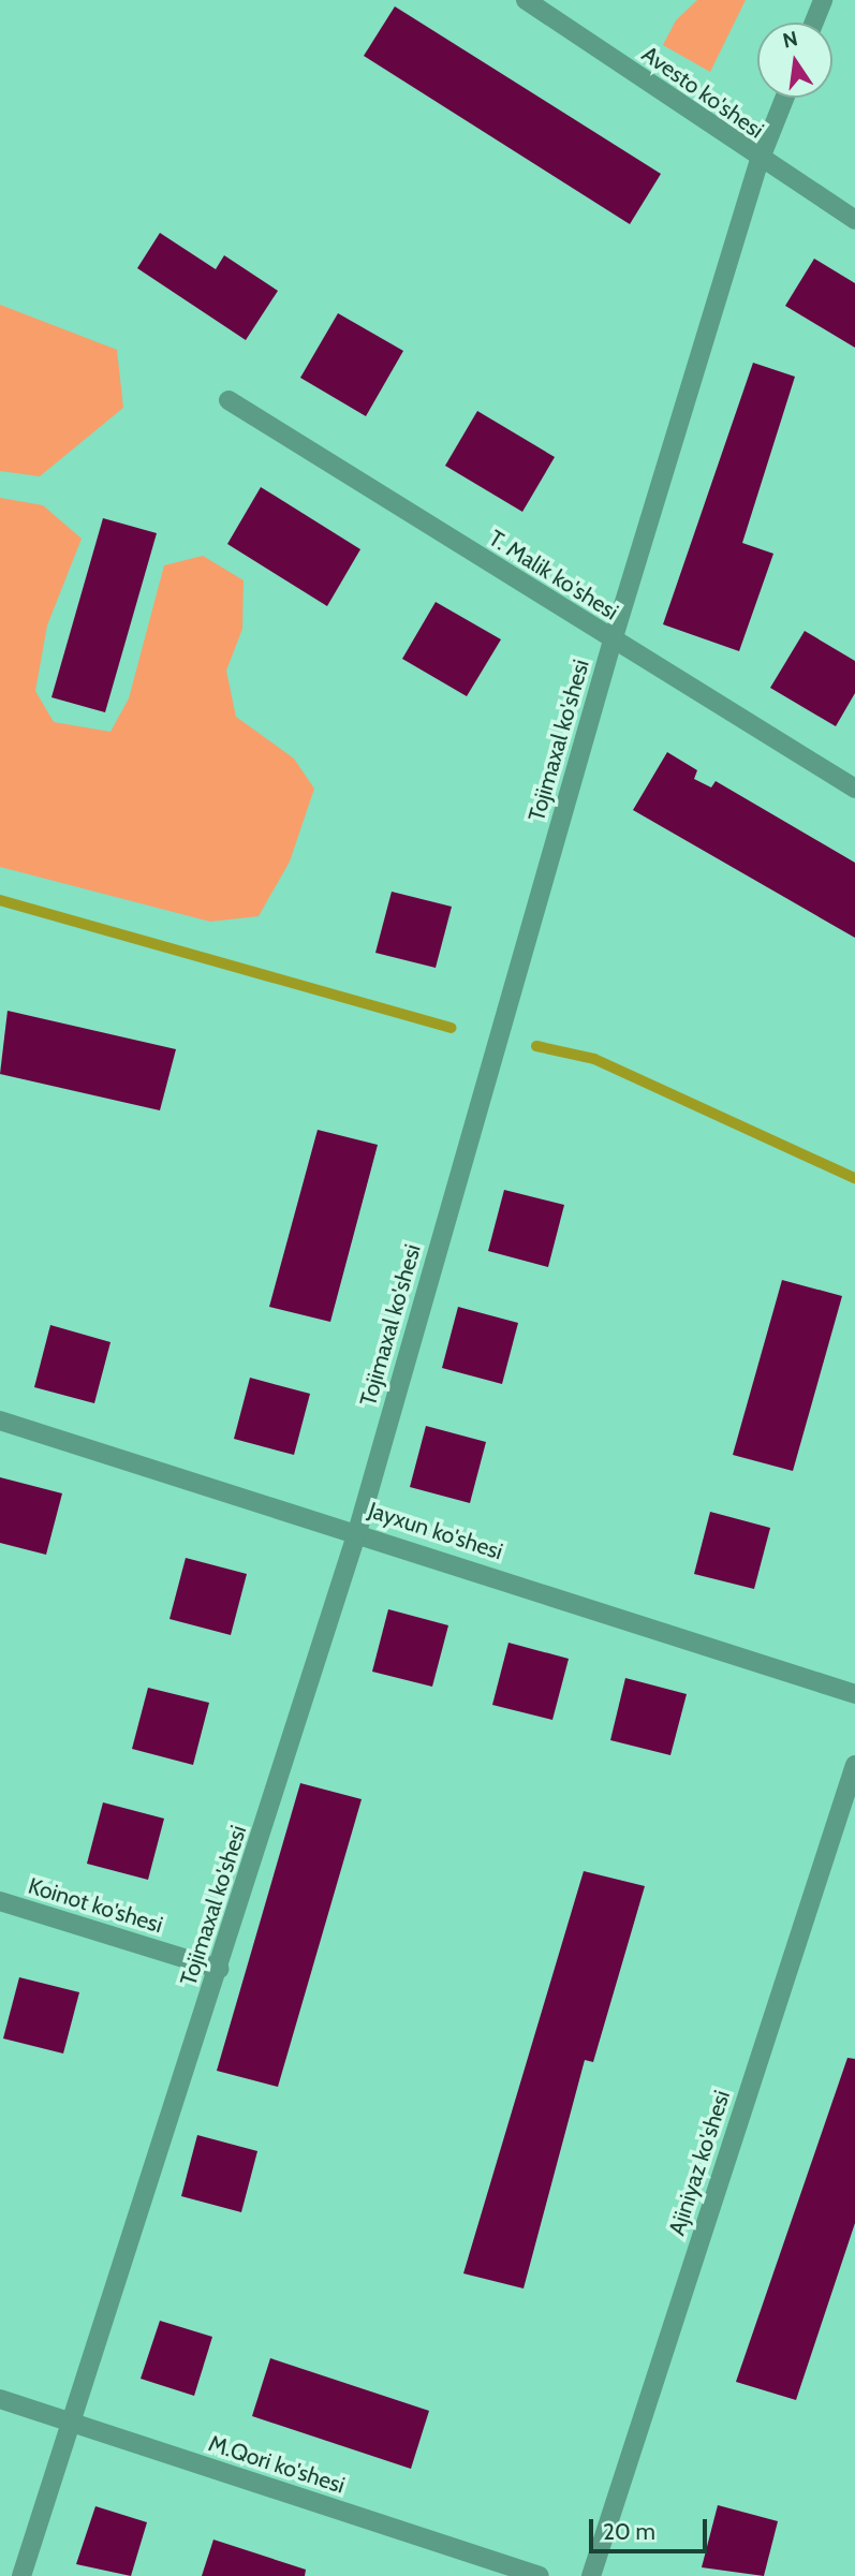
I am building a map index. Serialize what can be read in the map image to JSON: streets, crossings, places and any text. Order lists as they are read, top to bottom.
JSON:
{
  "streets": {
    "street": [
      "Avesto ko'shesi",
      "T. Malik ko'shesi",
      "Tojimaxal ko'shesi",
      "Jayxun ko'shesi",
      "Koinot ko'shesi",
      "Ajiniyaz ko'shesi",
      "M.Qori ko'shesi"
    ]
  },
  "crossings": [
    ["Avesto ko'shesi", "Tojimaxal ko'shesi"],
    ["T. Malik ko'shesi", "Tojimaxal ko'shesi"],
    ["Tojimaxal ko'shesi", "Jayxun ko'shesi"],
    ["Tojimaxal ko'shesi", "Koinot ko'shesi"],
    ["Tojimaxal ko'shesi", "M.Qori ko'shesi"]
  ],
  "scale_bar": "20 m",
  "north": "top"
}
